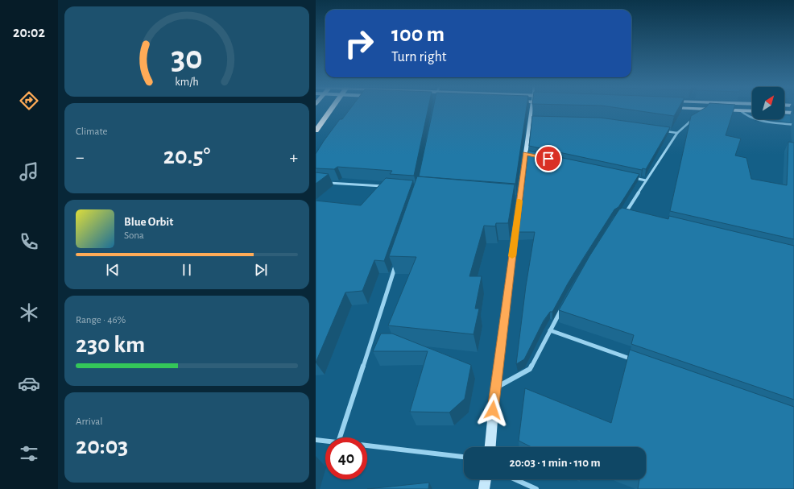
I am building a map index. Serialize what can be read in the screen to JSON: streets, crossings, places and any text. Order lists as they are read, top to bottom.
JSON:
{
  "north": "top right",
  "page": {
    "tabs": "20:02",
    "turn": ["100 m", "Turn right"],
    "tile": [
      "Climate",
      ["Range · 46%", "230 km"],
      ["Arrival", "20:03"]
    ],
    "heat": ["−", "20.5°", "+"],
    "song": ["Blue Orbit", "Sona"],
    "limit": "40",
    "trip": "20:03 · 1 min · 110 m",
    "gauge": ["30", "km/h"]
  }
}
